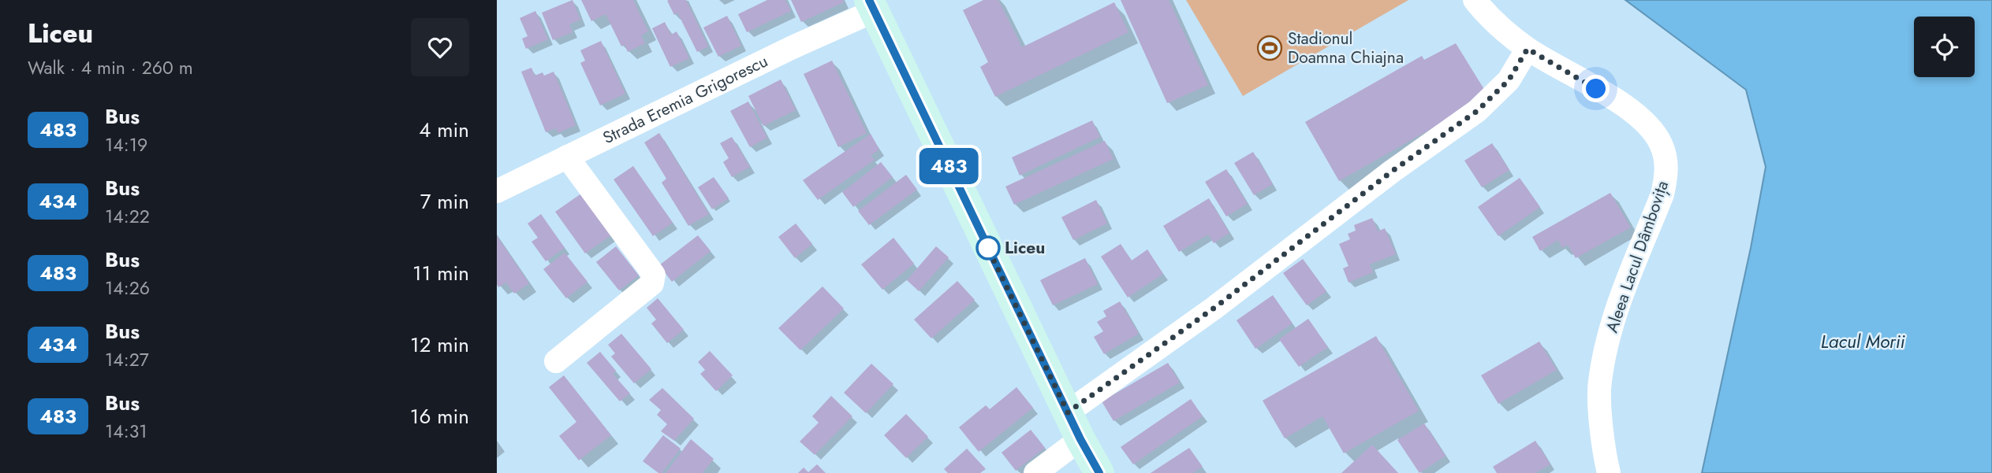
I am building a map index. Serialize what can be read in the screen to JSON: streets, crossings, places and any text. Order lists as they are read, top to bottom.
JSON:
{
  "streets": {
    "street": ["Strada Eremia Grigorescu", "Aleea Lacul Dâmbovița"]
  },
  "water": ["Lacul Morii"],
  "places": {
    "sports": ["Stadionul Doamna Chiajna"],
    "other": ["Liceu"]
  },
  "lines": ["bus line 483"],
  "page": {
    "heading": ["Liceu", "Walk · 4 min · 260 m"],
    "on_map": "483",
    "list": [
      {
        "mark": "483",
        "name": "Bus",
        "note": "14:19",
        "value": "4 min"
      },
      {
        "mark": "434",
        "name": "Bus",
        "note": "14:22",
        "value": "7 min"
      },
      {
        "mark": "483",
        "name": "Bus",
        "note": "14:26",
        "value": "11 min"
      },
      {
        "mark": "434",
        "name": "Bus",
        "note": "14:27",
        "value": "12 min"
      },
      {
        "mark": "483",
        "name": "Bus",
        "note": "14:31",
        "value": "16 min"
      }
    ]
  }
}
